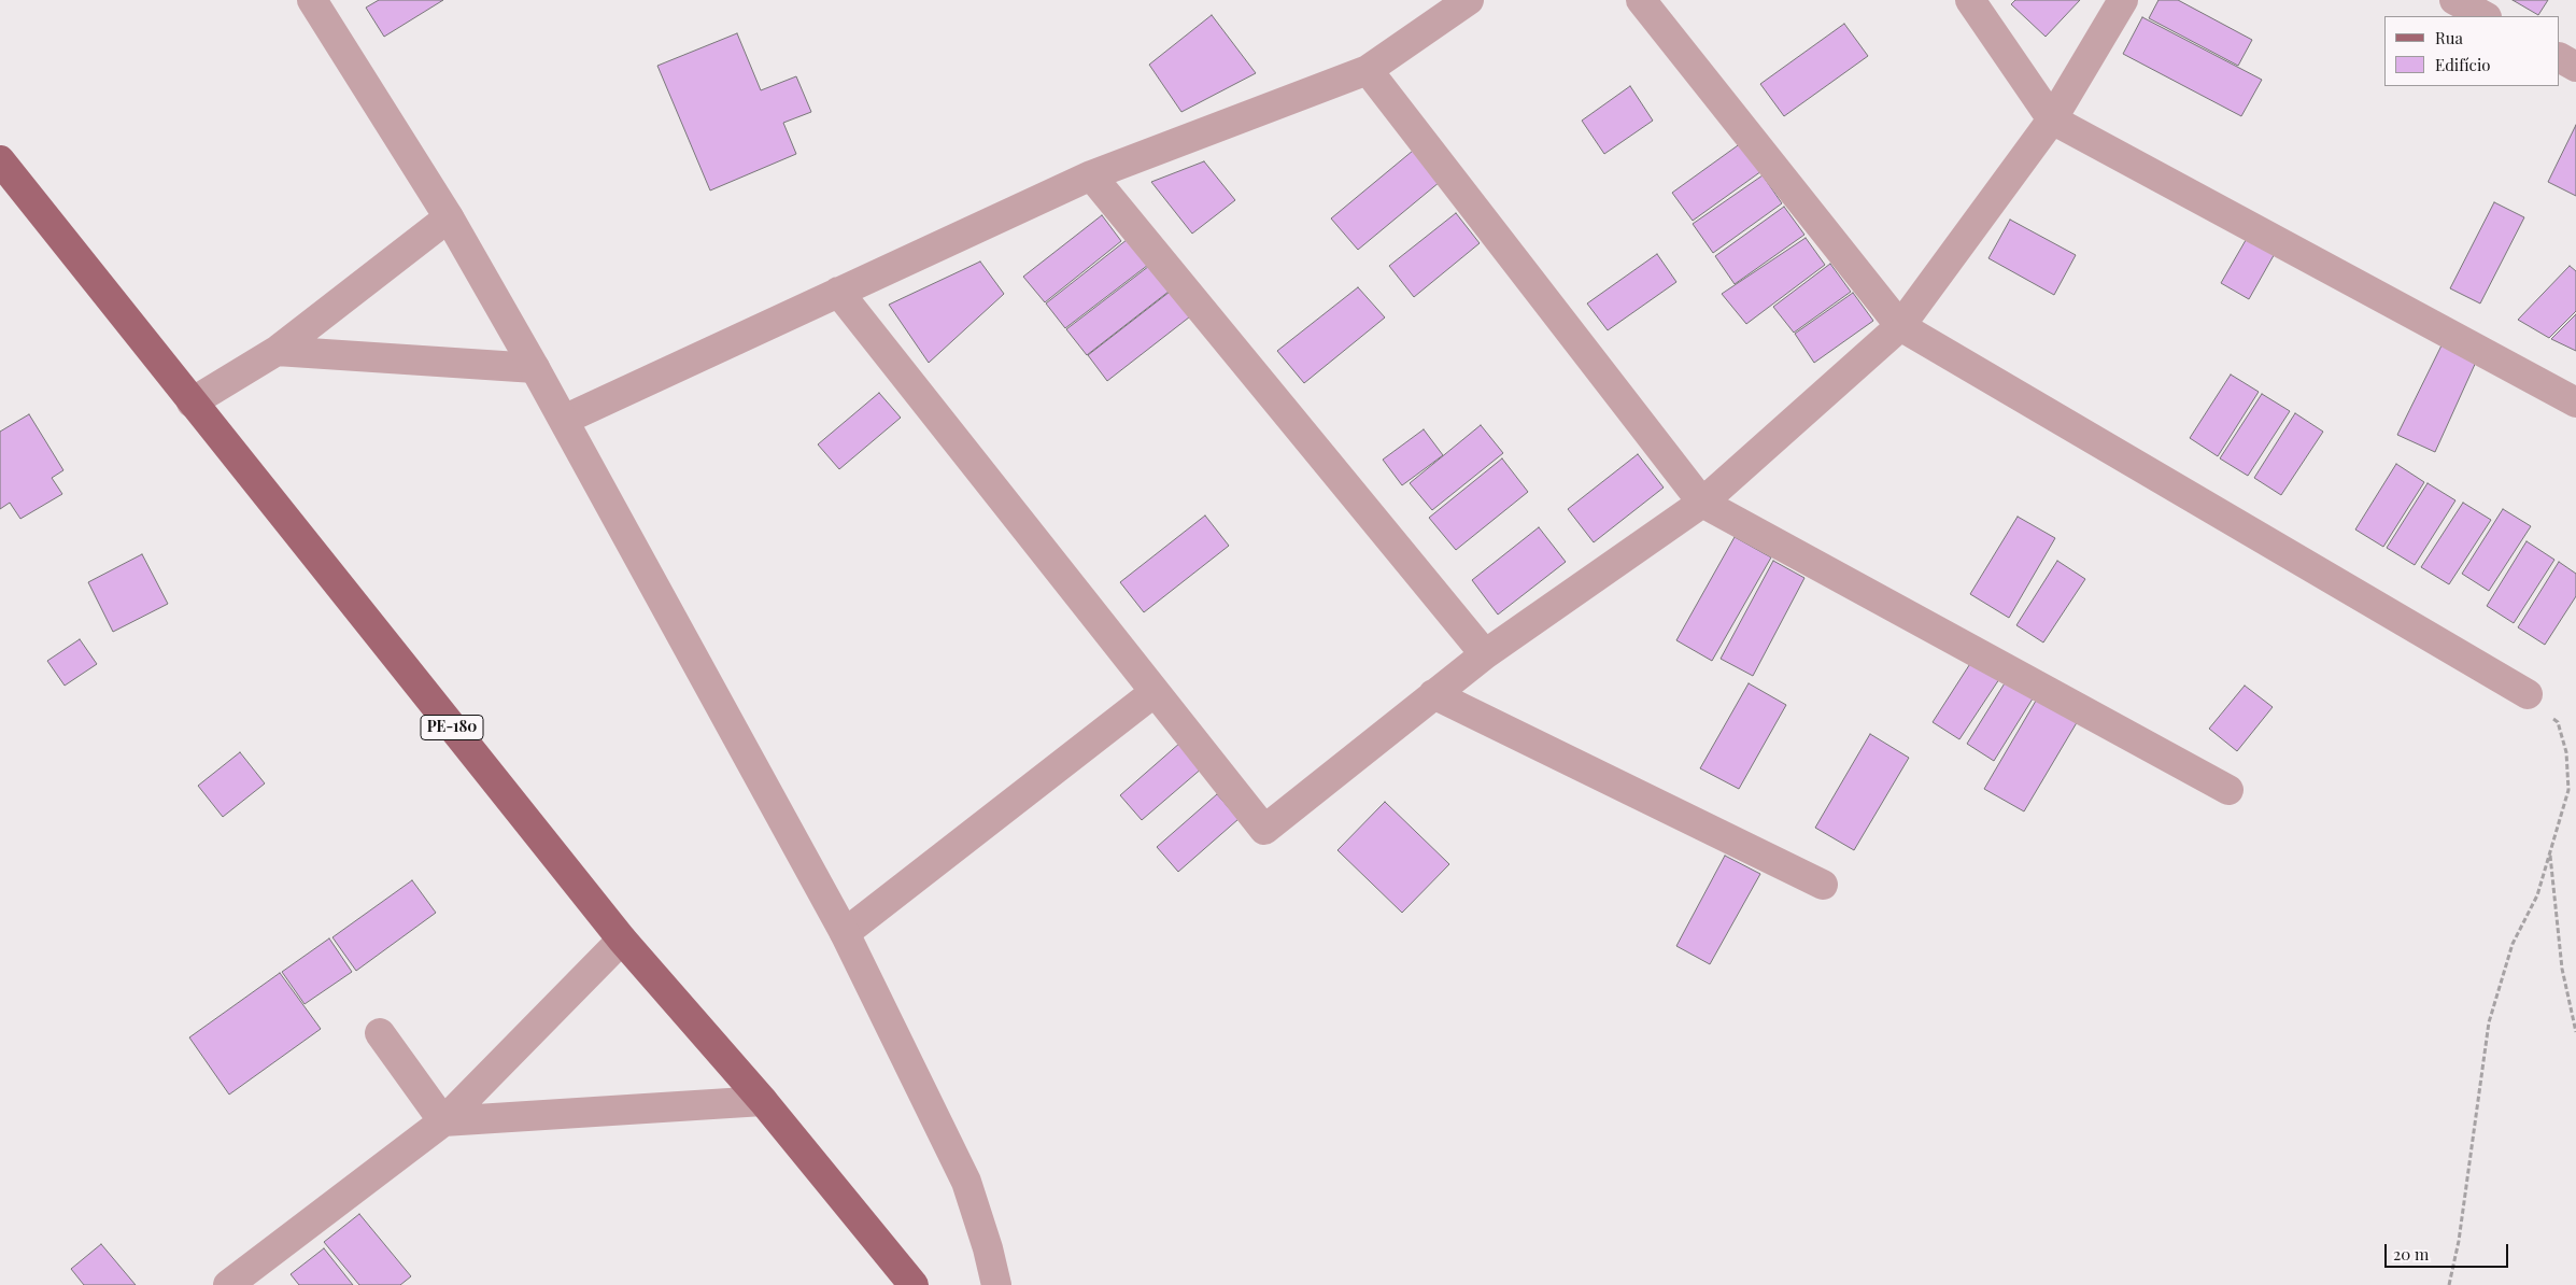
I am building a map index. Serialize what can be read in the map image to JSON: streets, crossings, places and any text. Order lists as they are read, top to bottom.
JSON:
{
  "streets": {
    "main road": ["PE-180"]
  },
  "legend": ["Rua", "Edifício"],
  "scale_bar": "20 m"
}
